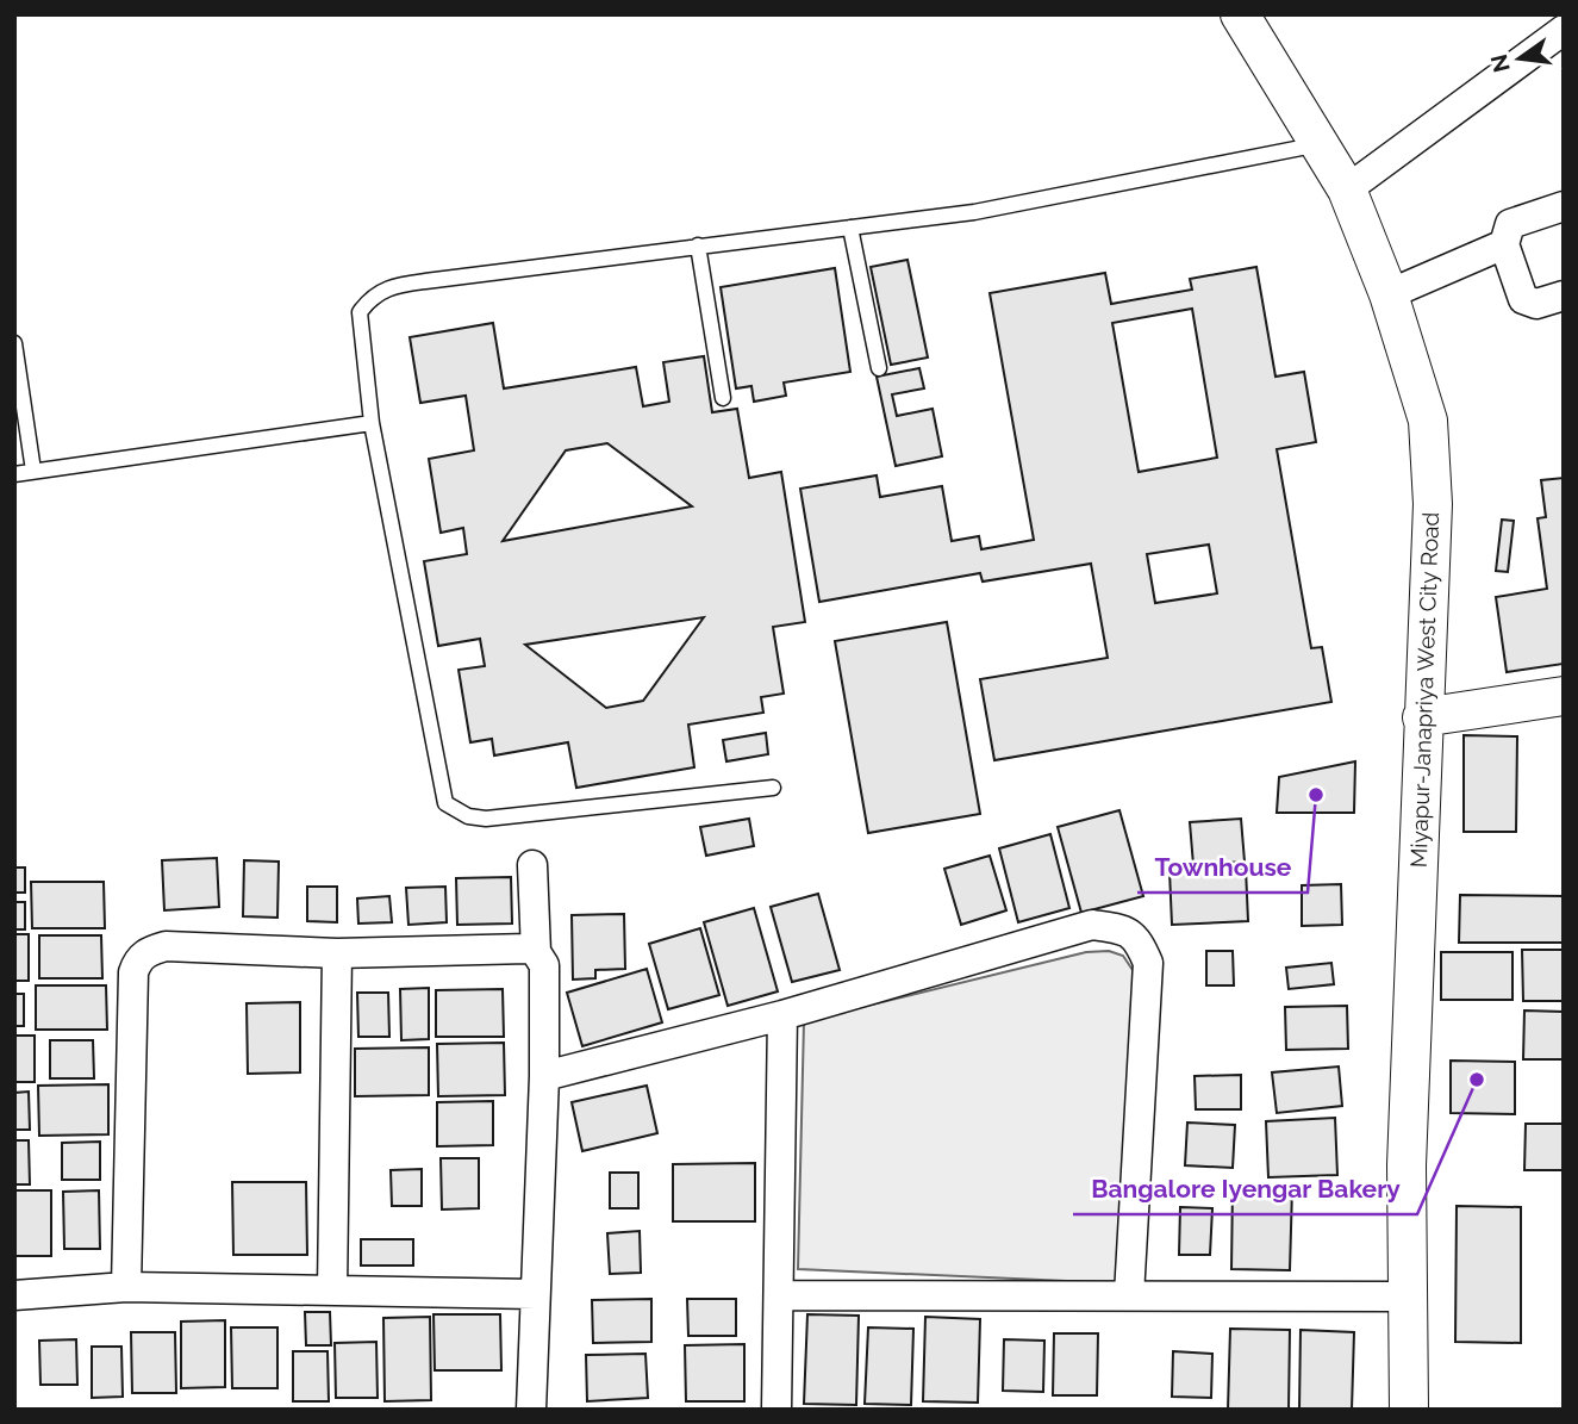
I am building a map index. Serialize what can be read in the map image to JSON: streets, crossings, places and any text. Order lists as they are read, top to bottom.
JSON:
{
  "streets": {
    "street": ["Miyapur-Janapriya West City Road"]
  },
  "places": ["Townhouse", "Bangalore Iyengar Bakery"],
  "north": "left"
}
